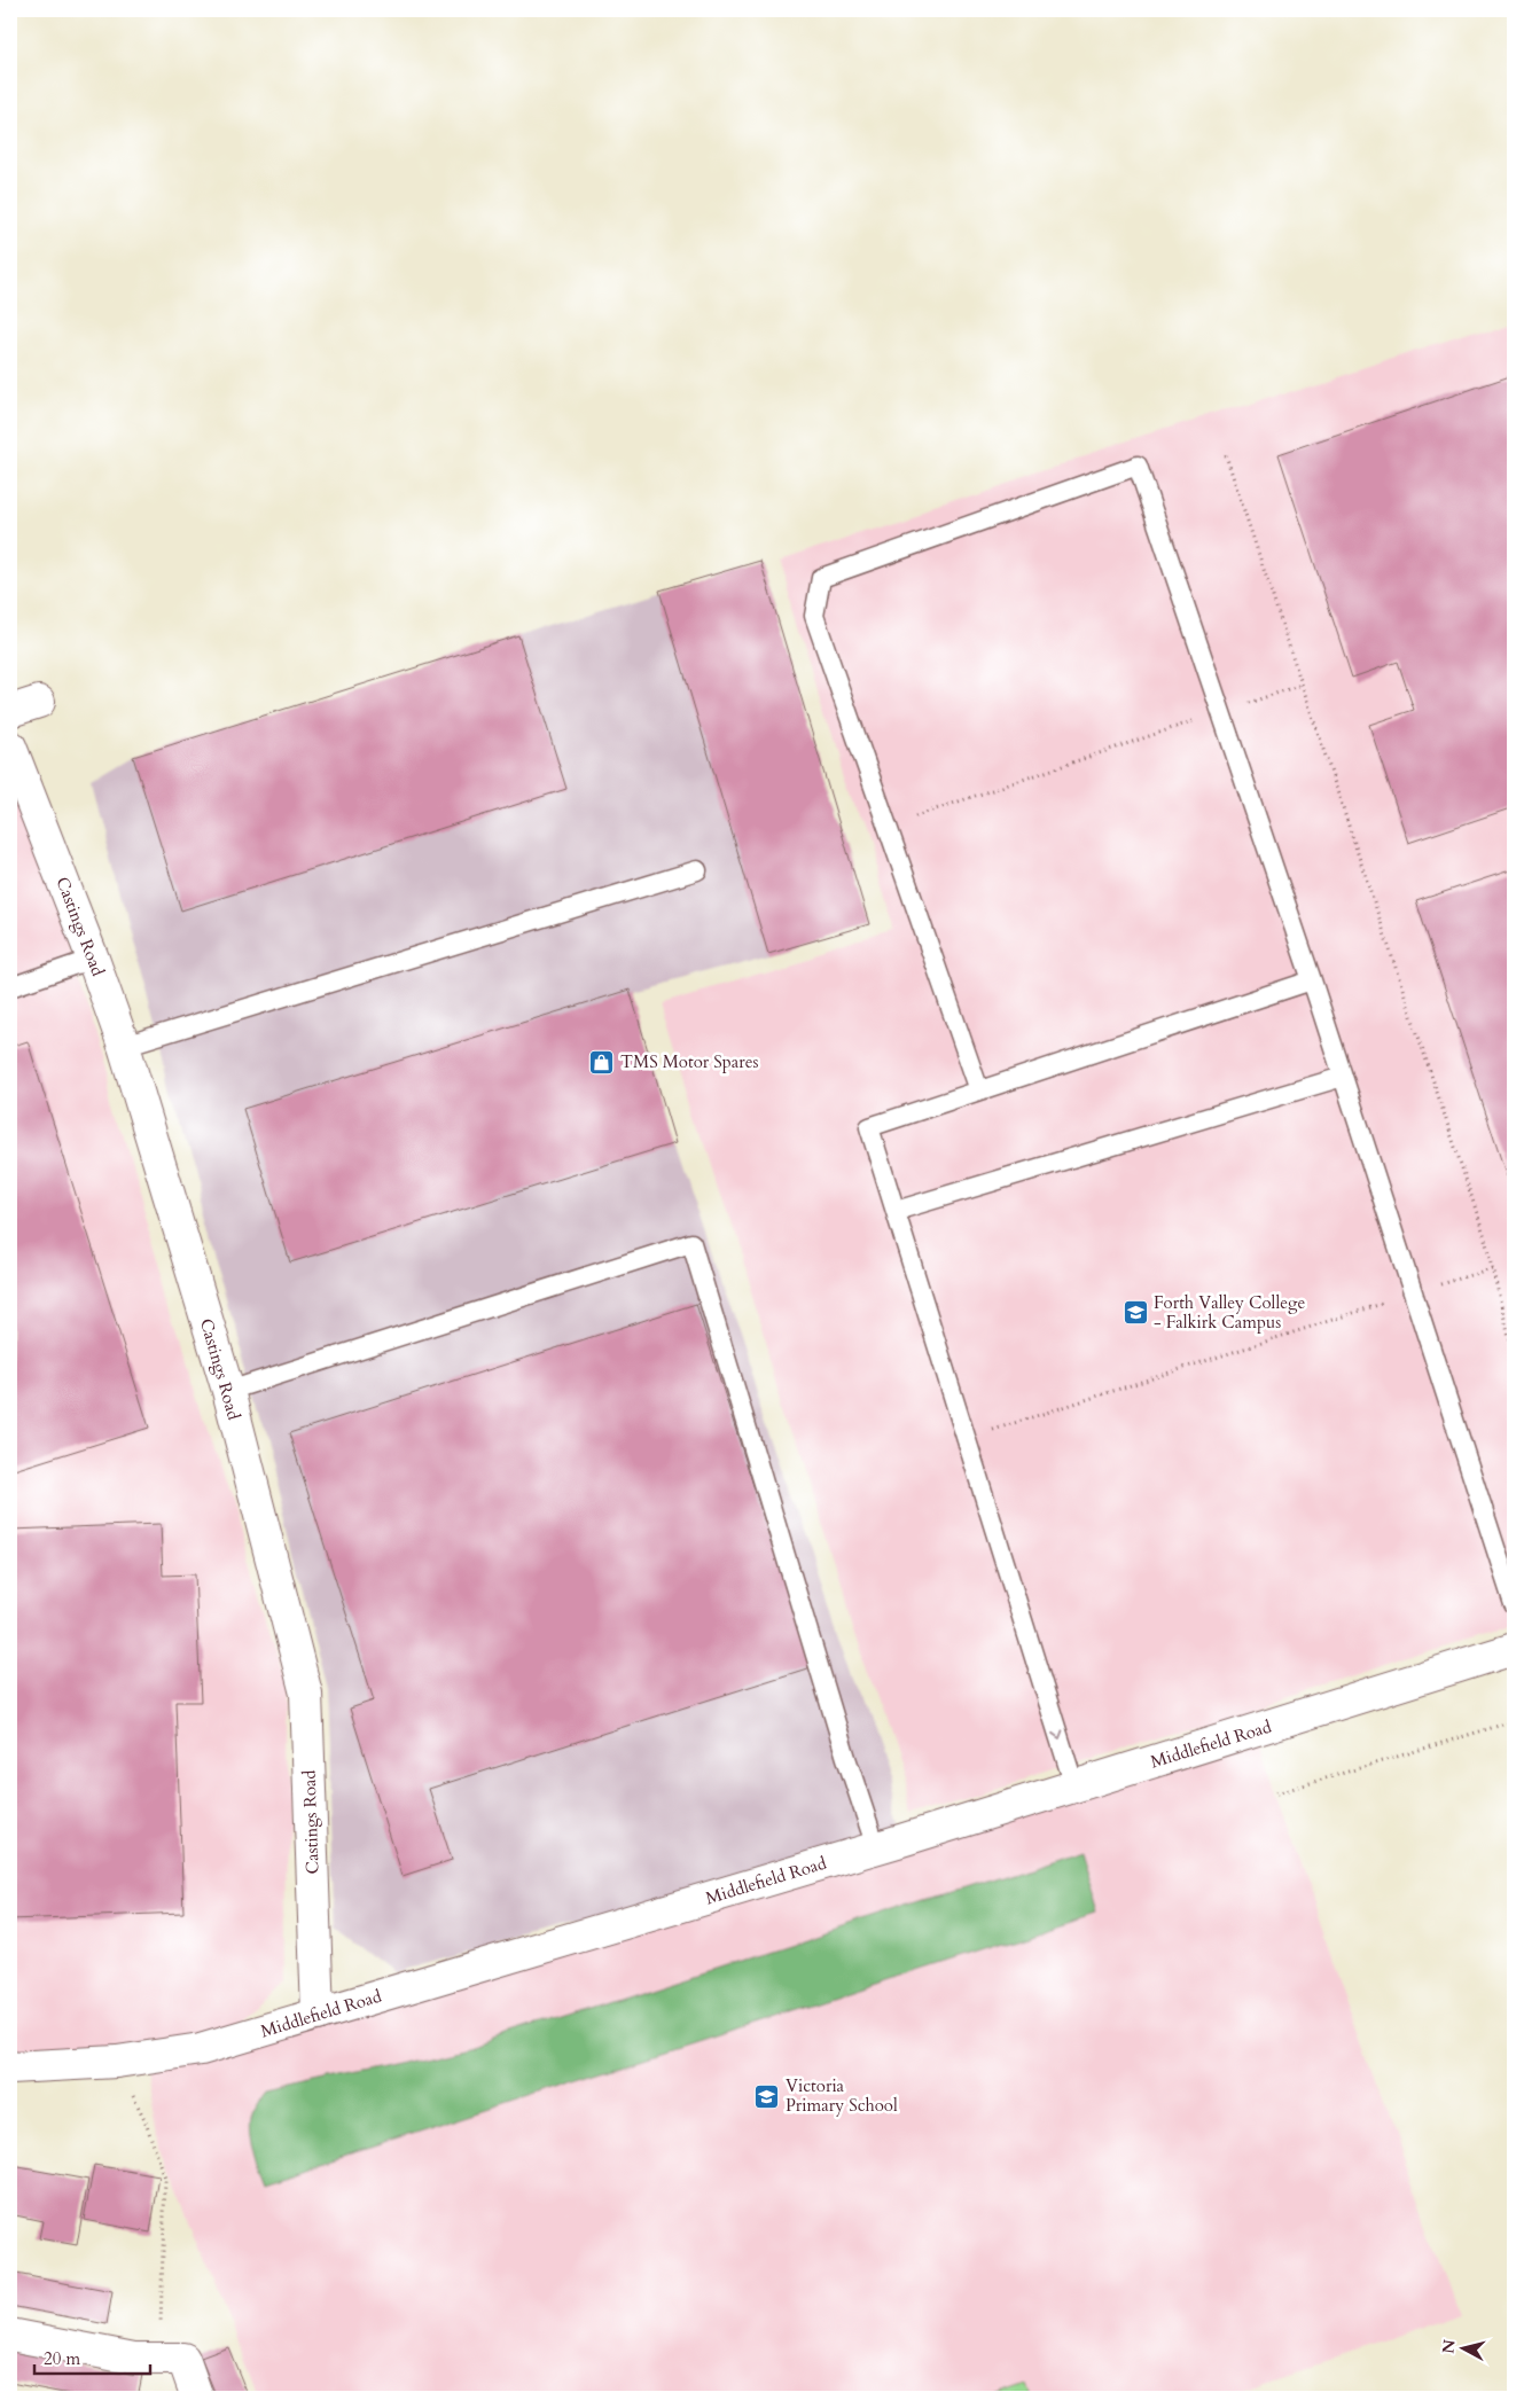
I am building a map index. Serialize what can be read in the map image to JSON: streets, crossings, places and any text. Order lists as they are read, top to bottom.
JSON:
{
  "streets": {
    "street": ["Castings Road", "Middlefield Road"]
  },
  "crossings": [
    ["Castings Road", "Middlefield Road"]
  ],
  "places": {
    "shop": ["TMS Motor Spares"],
    "school or university": ["Forth Valley College - Falkirk Campus", "Victoria Primary School"]
  },
  "scale_bar": "20 m",
  "north": "left"
}
